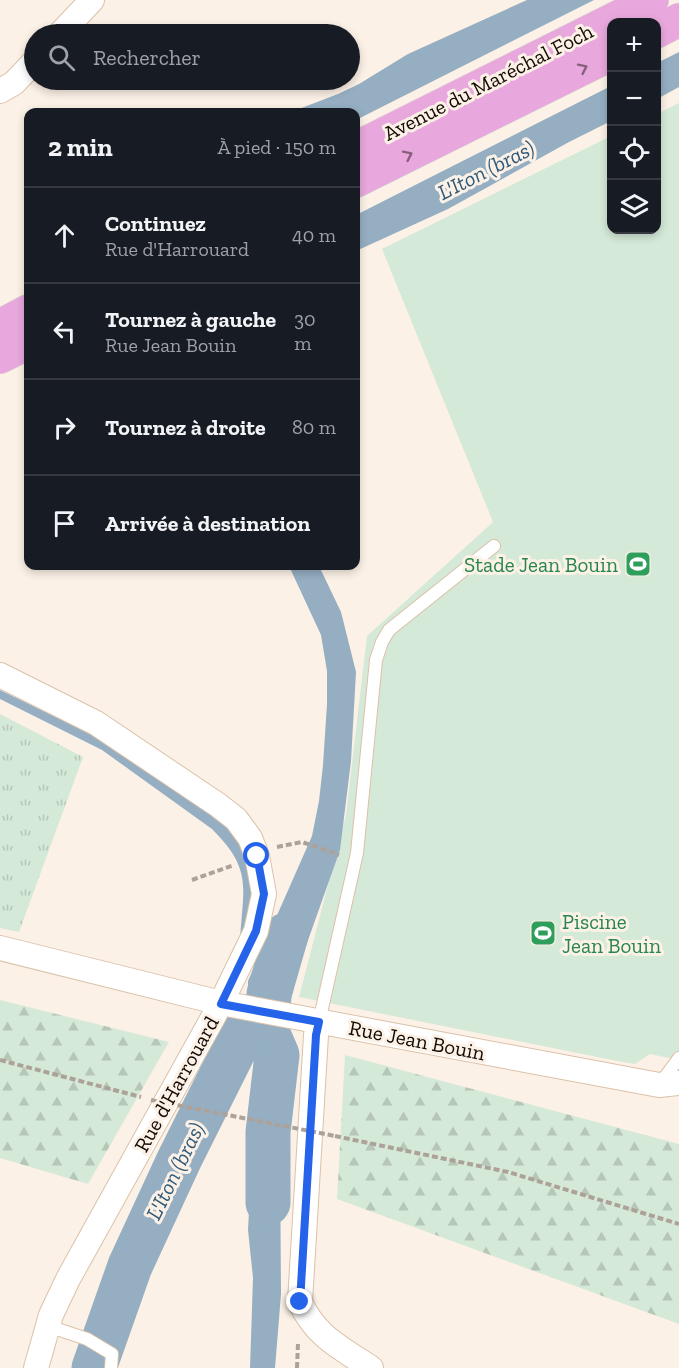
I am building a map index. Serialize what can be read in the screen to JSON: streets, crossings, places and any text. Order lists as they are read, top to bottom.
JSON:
{
  "streets": {
    "main road": ["Avenue du Maréchal Foch"],
    "street": ["Rue Jean Bouin", "Rue d'Harrouard"]
  },
  "crossings": [
    ["Rue Jean Bouin", "Rue d'Harrouard"]
  ],
  "water": ["L'Iton (bras)"],
  "places": {
    "sports": ["Stade Jean Bouin", "Piscine Jean Bouin"]
  },
  "page": {
    "map_buttons": ["+", "−"],
    "search": "Rechercher",
    "heading": ["2 min", "À pied · 150 m"],
    "list": [
      ["Continuez", "Rue d'Harrouard", "40 m"],
      ["Tournez à gauche", "Rue Jean Bouin", "30 m"],
      ["Tournez à droite", "80 m"],
      "Arrivée à destination"
    ]
  }
}
